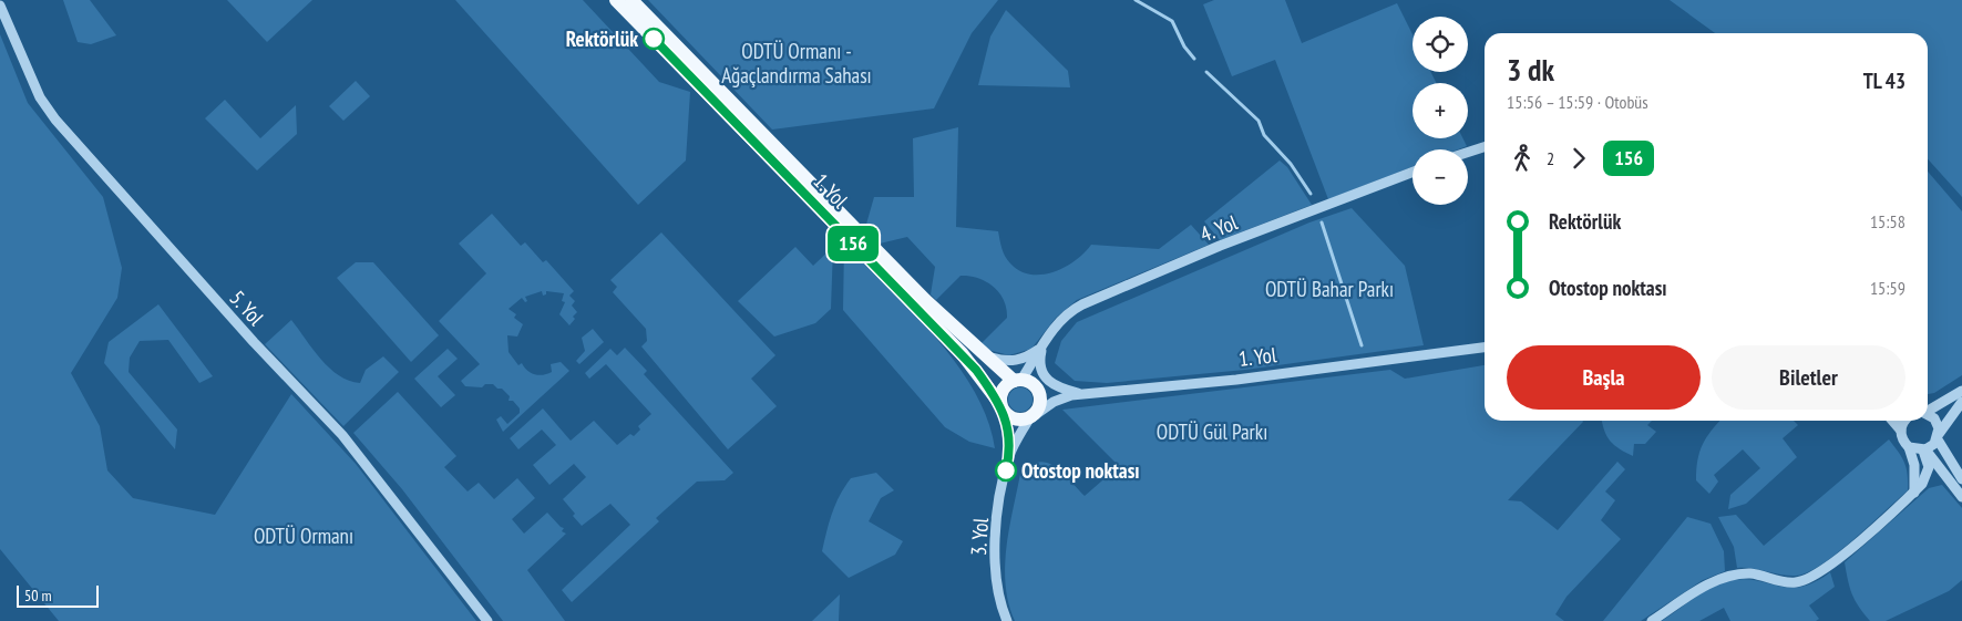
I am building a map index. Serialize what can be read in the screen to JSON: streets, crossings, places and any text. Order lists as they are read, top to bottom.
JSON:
{
  "streets": {
    "main road": ["1. Yol"],
    "street": ["4. Yol", "5. Yol", "3. Yol"]
  },
  "crossings": [
    ["1. Yol", "4. Yol"],
    ["1. Yol", "3. Yol"],
    ["4. Yol", "3. Yol"]
  ],
  "parks": [
    "ODTÜ Ormanı - Ağaçlandırma Sahası",
    "ODTÜ Bahar Parkı",
    "ODTÜ Gül Parkı",
    "ODTÜ Ormanı"
  ],
  "places": ["Rektörlük", "Otostop noktası"],
  "lines": ["bus line 156"],
  "scale_bar": "50 m",
  "page": {
    "on_map": "156",
    "map_buttons": ["+", "−"],
    "heading": ["3 dk", "15:56 – 15:59 · Otobüs", "TL 43"],
    "legs": ["2", "156"],
    "list": [
      {
        "name": "Rektörlük",
        "value": "15:58"
      },
      {
        "name": "Otostop noktası",
        "value": "15:59"
      }
    ],
    "buttons": ["Başla", "Biletler"],
    "scale": "50 m"
  }
}
